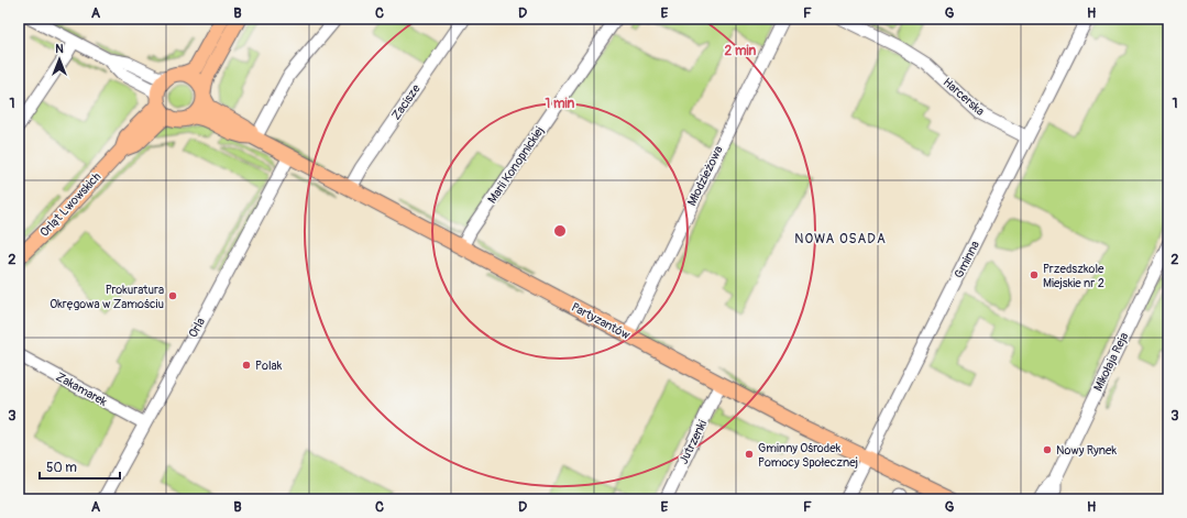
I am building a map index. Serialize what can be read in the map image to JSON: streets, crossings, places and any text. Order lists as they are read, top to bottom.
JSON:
{
  "streets": {
    "main road": ["Orląt Lwowskich", "Partyzantów"],
    "street": [
      "Harcerska",
      "Zacisze",
      "Marii Konopnickiej",
      "Młodzieżowa",
      "Gminna",
      "Orla",
      "Mikołaja Reja",
      "Zakamarek",
      "Jutrzenki"
    ]
  },
  "crossings": [
    ["Harcerska", "Gminna"],
    ["Zacisze", "Partyzantów"],
    ["Marii Konopnickiej", "Partyzantów"],
    ["Młodzieżowa", "Partyzantów"],
    ["Orląt Lwowskich", "Partyzantów"],
    ["Gminna", "Partyzantów"],
    ["Partyzantów", "Orla"],
    ["Partyzantów", "Jutrzenki"],
    ["Orla", "Zakamarek"]
  ],
  "districts": ["NOWA OSADA"],
  "places": [
    "Przedszkole Miejskie nr 2",
    "Prokuratura Okręgowa w Zamościu",
    "Polak",
    "Nowy Rynek",
    "Gminny Ośrodek Pomocy Społecznej"
  ],
  "scale_bar": "50 m",
  "north": "top",
  "grid": {
    "columns": [
      "A",
      "B",
      "C",
      "D",
      "E",
      "F",
      "G",
      "H"
    ],
    "rows": ["1", "2", "3"]
  },
  "rings": ["2 min", "1 min"]
}
